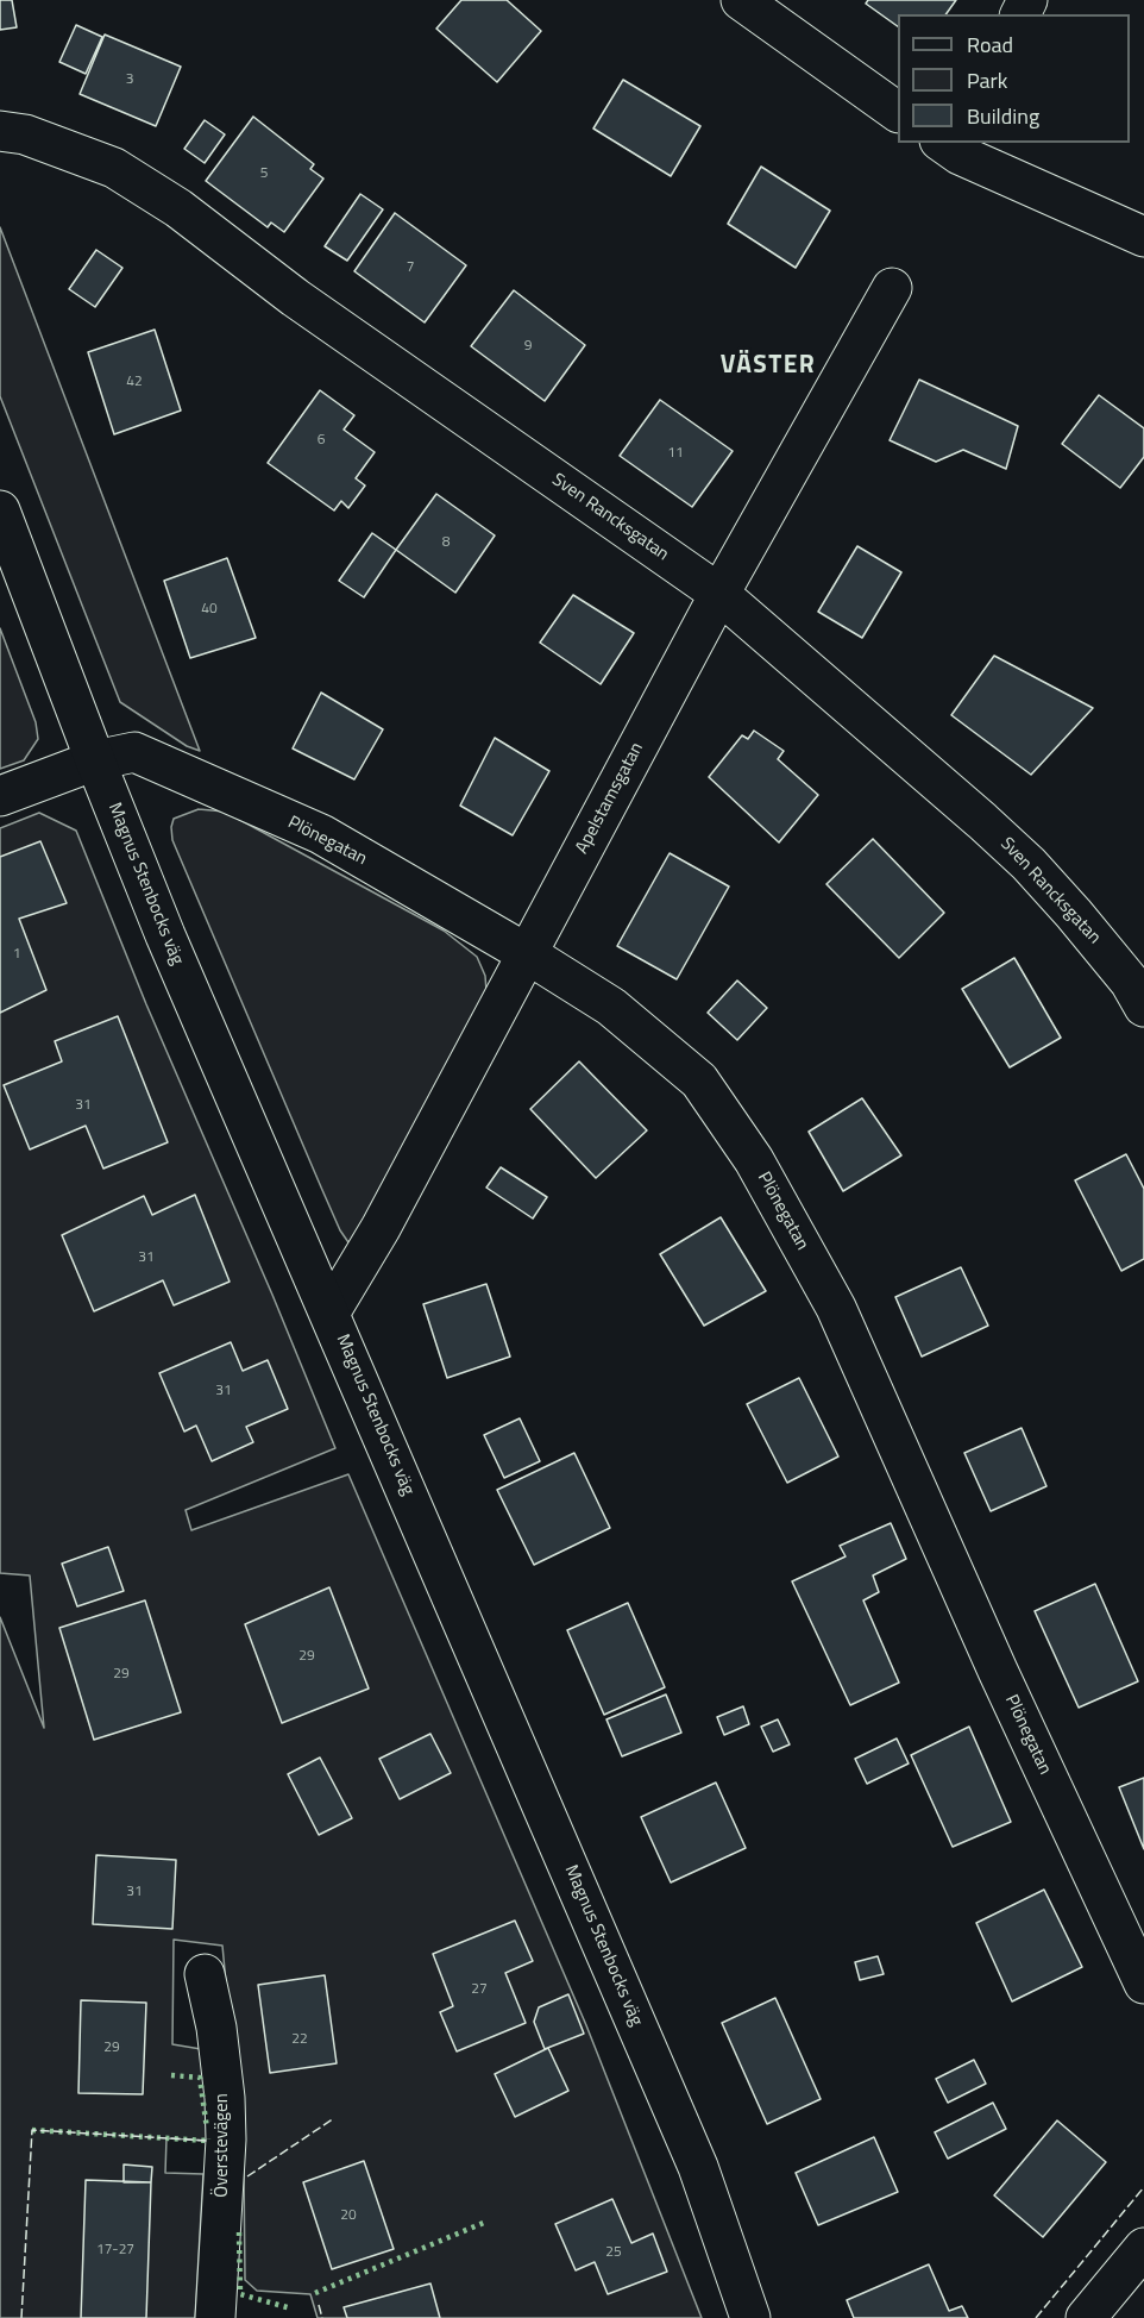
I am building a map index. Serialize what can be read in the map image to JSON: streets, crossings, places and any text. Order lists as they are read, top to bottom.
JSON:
{
  "streets": {
    "street": [
      "Sven Rancksgatan",
      "Apelstamsgatan",
      "Plönegatan",
      "Magnus Stenbocks väg",
      "Överstevägen"
    ]
  },
  "crossings": [
    ["Sven Rancksgatan", "Apelstamsgatan"],
    ["Apelstamsgatan", "Plönegatan"],
    ["Apelstamsgatan", "Magnus Stenbocks väg"],
    ["Plönegatan", "Magnus Stenbocks väg"]
  ],
  "districts": ["VÄSTER"],
  "house_numbers": [
    "3",
    "5",
    "7",
    "9",
    "42",
    "6",
    "11",
    "8",
    "40",
    "1",
    "31",
    "31",
    "31",
    "29",
    "29",
    "31",
    "27",
    "22",
    "29",
    "20",
    "17-27",
    "25"
  ],
  "legend": ["Road", "Park", "Building"]
}
